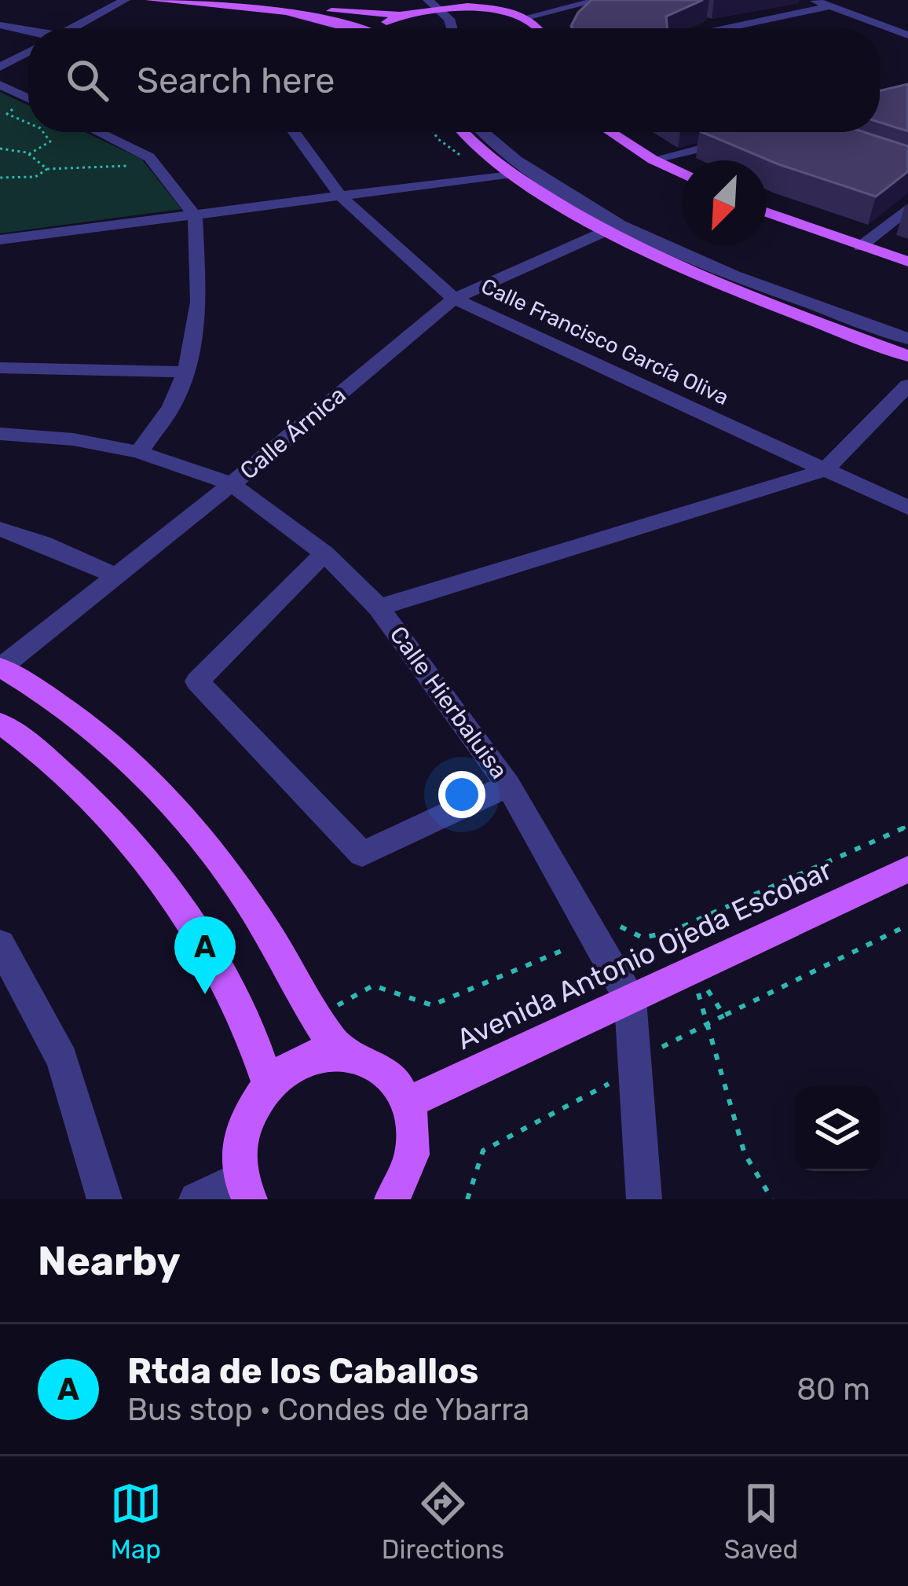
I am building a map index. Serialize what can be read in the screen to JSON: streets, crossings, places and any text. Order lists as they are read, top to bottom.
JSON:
{
  "streets": {
    "main road": ["Avenida Antonio Ojeda Escobar"],
    "street": ["Calle Francisco García Oliva", "Calle Árnica", "Calle Hierbaluisa"]
  },
  "crossings": [
    ["Calle Francisco García Oliva", "Calle Árnica"],
    ["Calle Árnica", "Calle Hierbaluisa"],
    ["Calle Hierbaluisa", "Avenida Antonio Ojeda Escobar"]
  ],
  "north": "bottom left",
  "page": {
    "search": "Search here",
    "pins": "A",
    "heading": "Nearby",
    "list": [
      {
        "mark": "A",
        "name": "Rtda de los Caballos",
        "note": "Bus stop · Condes de Ybarra",
        "value": "80 m"
      }
    ],
    "nav": ["Map", "Directions", "Saved"]
  }
}
